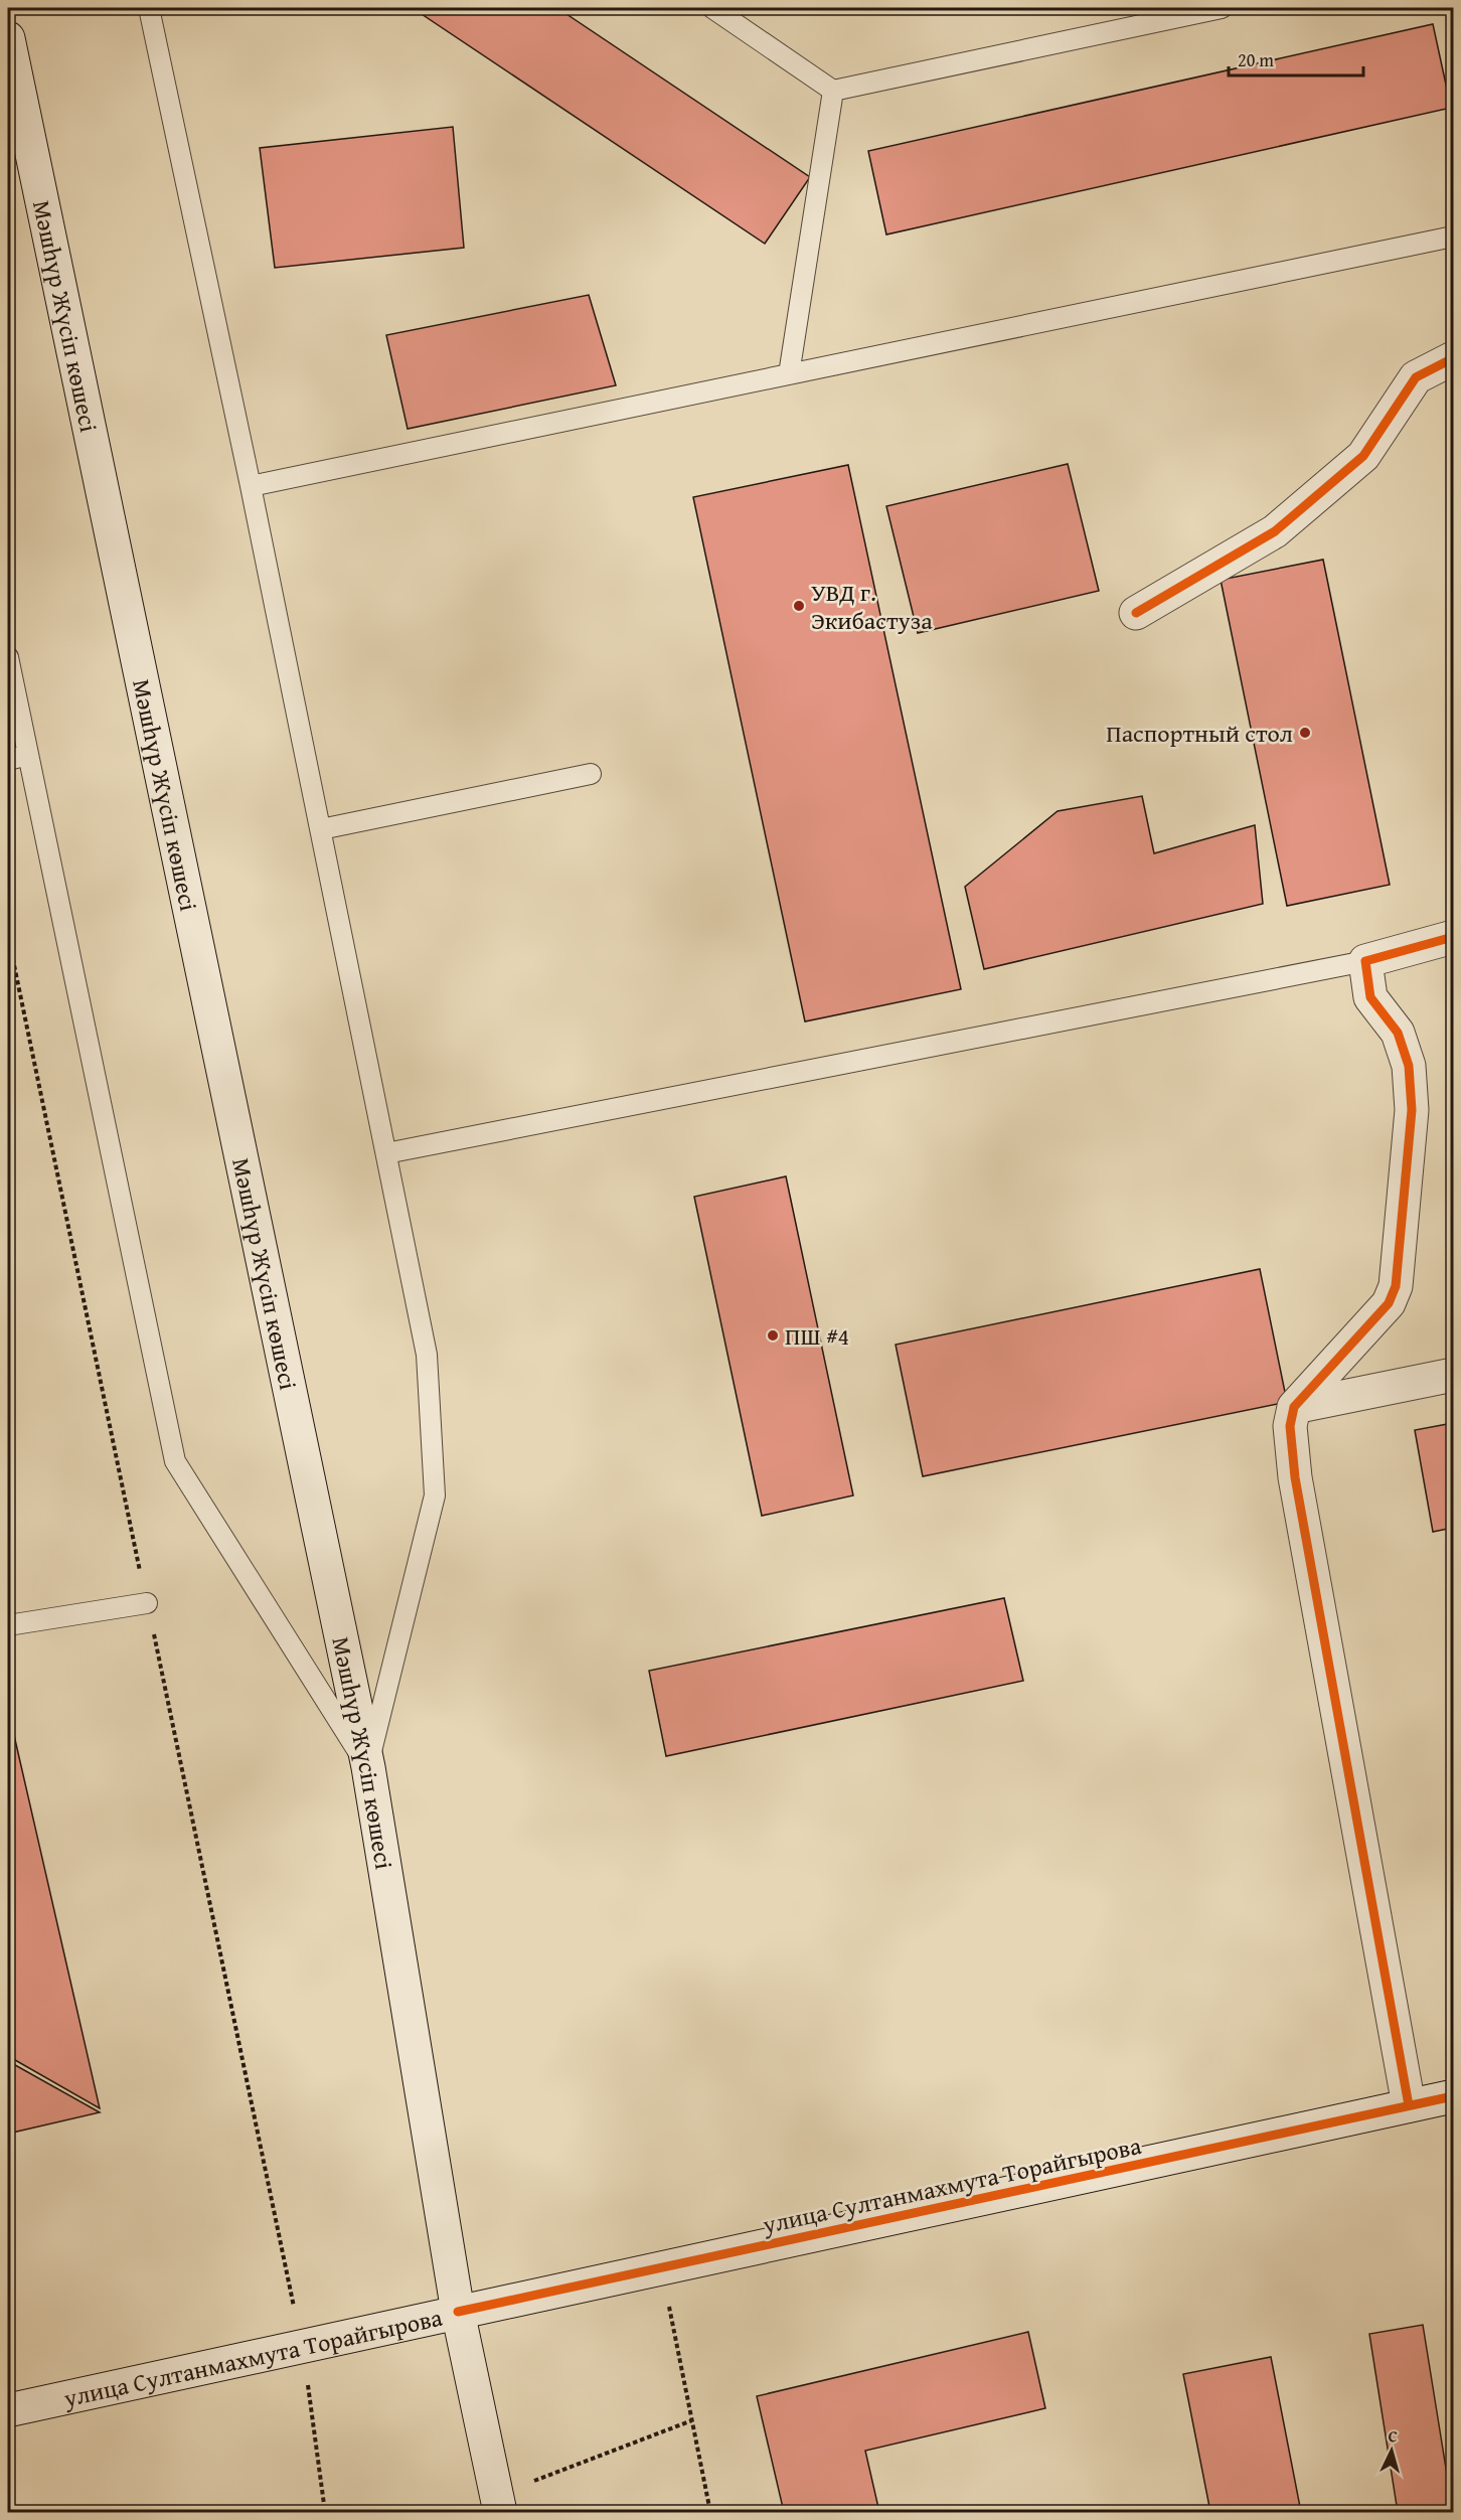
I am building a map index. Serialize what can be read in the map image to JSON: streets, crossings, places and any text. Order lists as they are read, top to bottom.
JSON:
{
  "streets": {
    "main road": ["Мәшһүр Жүсіп көшесі", "улица Султанмахмута Торайгырова"]
  },
  "crossings": [
    ["Мәшһүр Жүсіп көшесі", "улица Султанмахмута Торайгырова"]
  ],
  "places": ["УВД г. Экибастуза", "Паспортный стол", "ПШ #4"],
  "scale_bar": "20 m",
  "north": "top"
}
